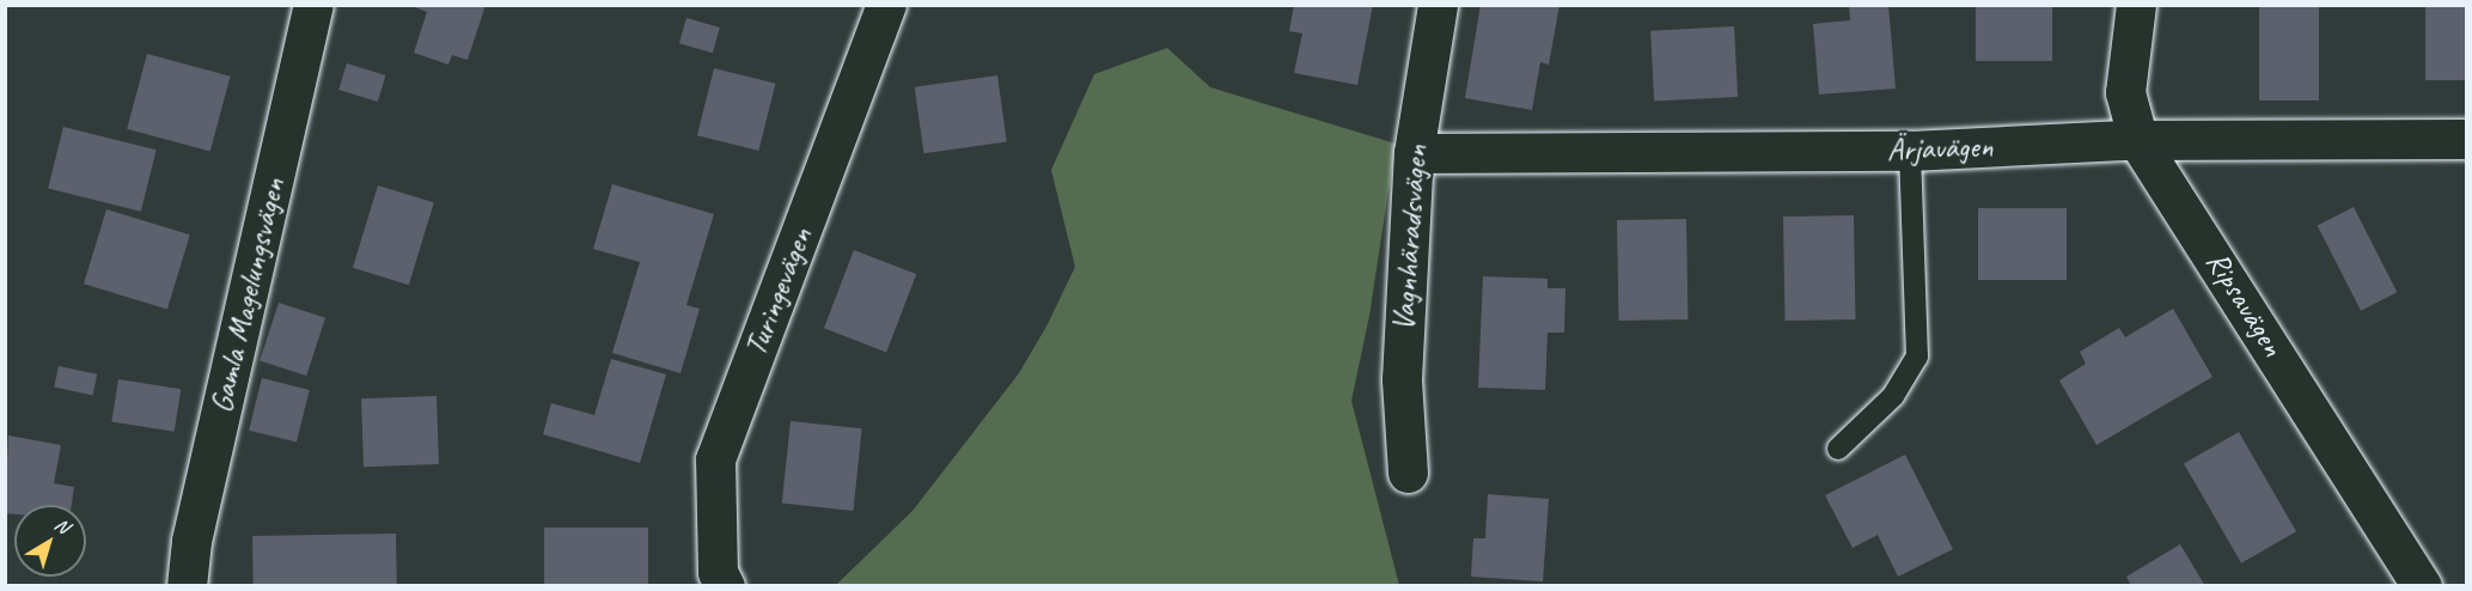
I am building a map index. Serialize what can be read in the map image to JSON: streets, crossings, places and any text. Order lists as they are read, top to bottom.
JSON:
{
  "streets": {
    "street": [
      "Ärjavägen",
      "Vagnhäradsvägen",
      "Turingevägen",
      "Gamla Magelungsvägen",
      "Ripsavägen"
    ]
  },
  "crossings": [
    ["Ärjavägen", "Vagnhäradsvägen"],
    ["Ärjavägen", "Ripsavägen"]
  ],
  "north": "top right"
}
